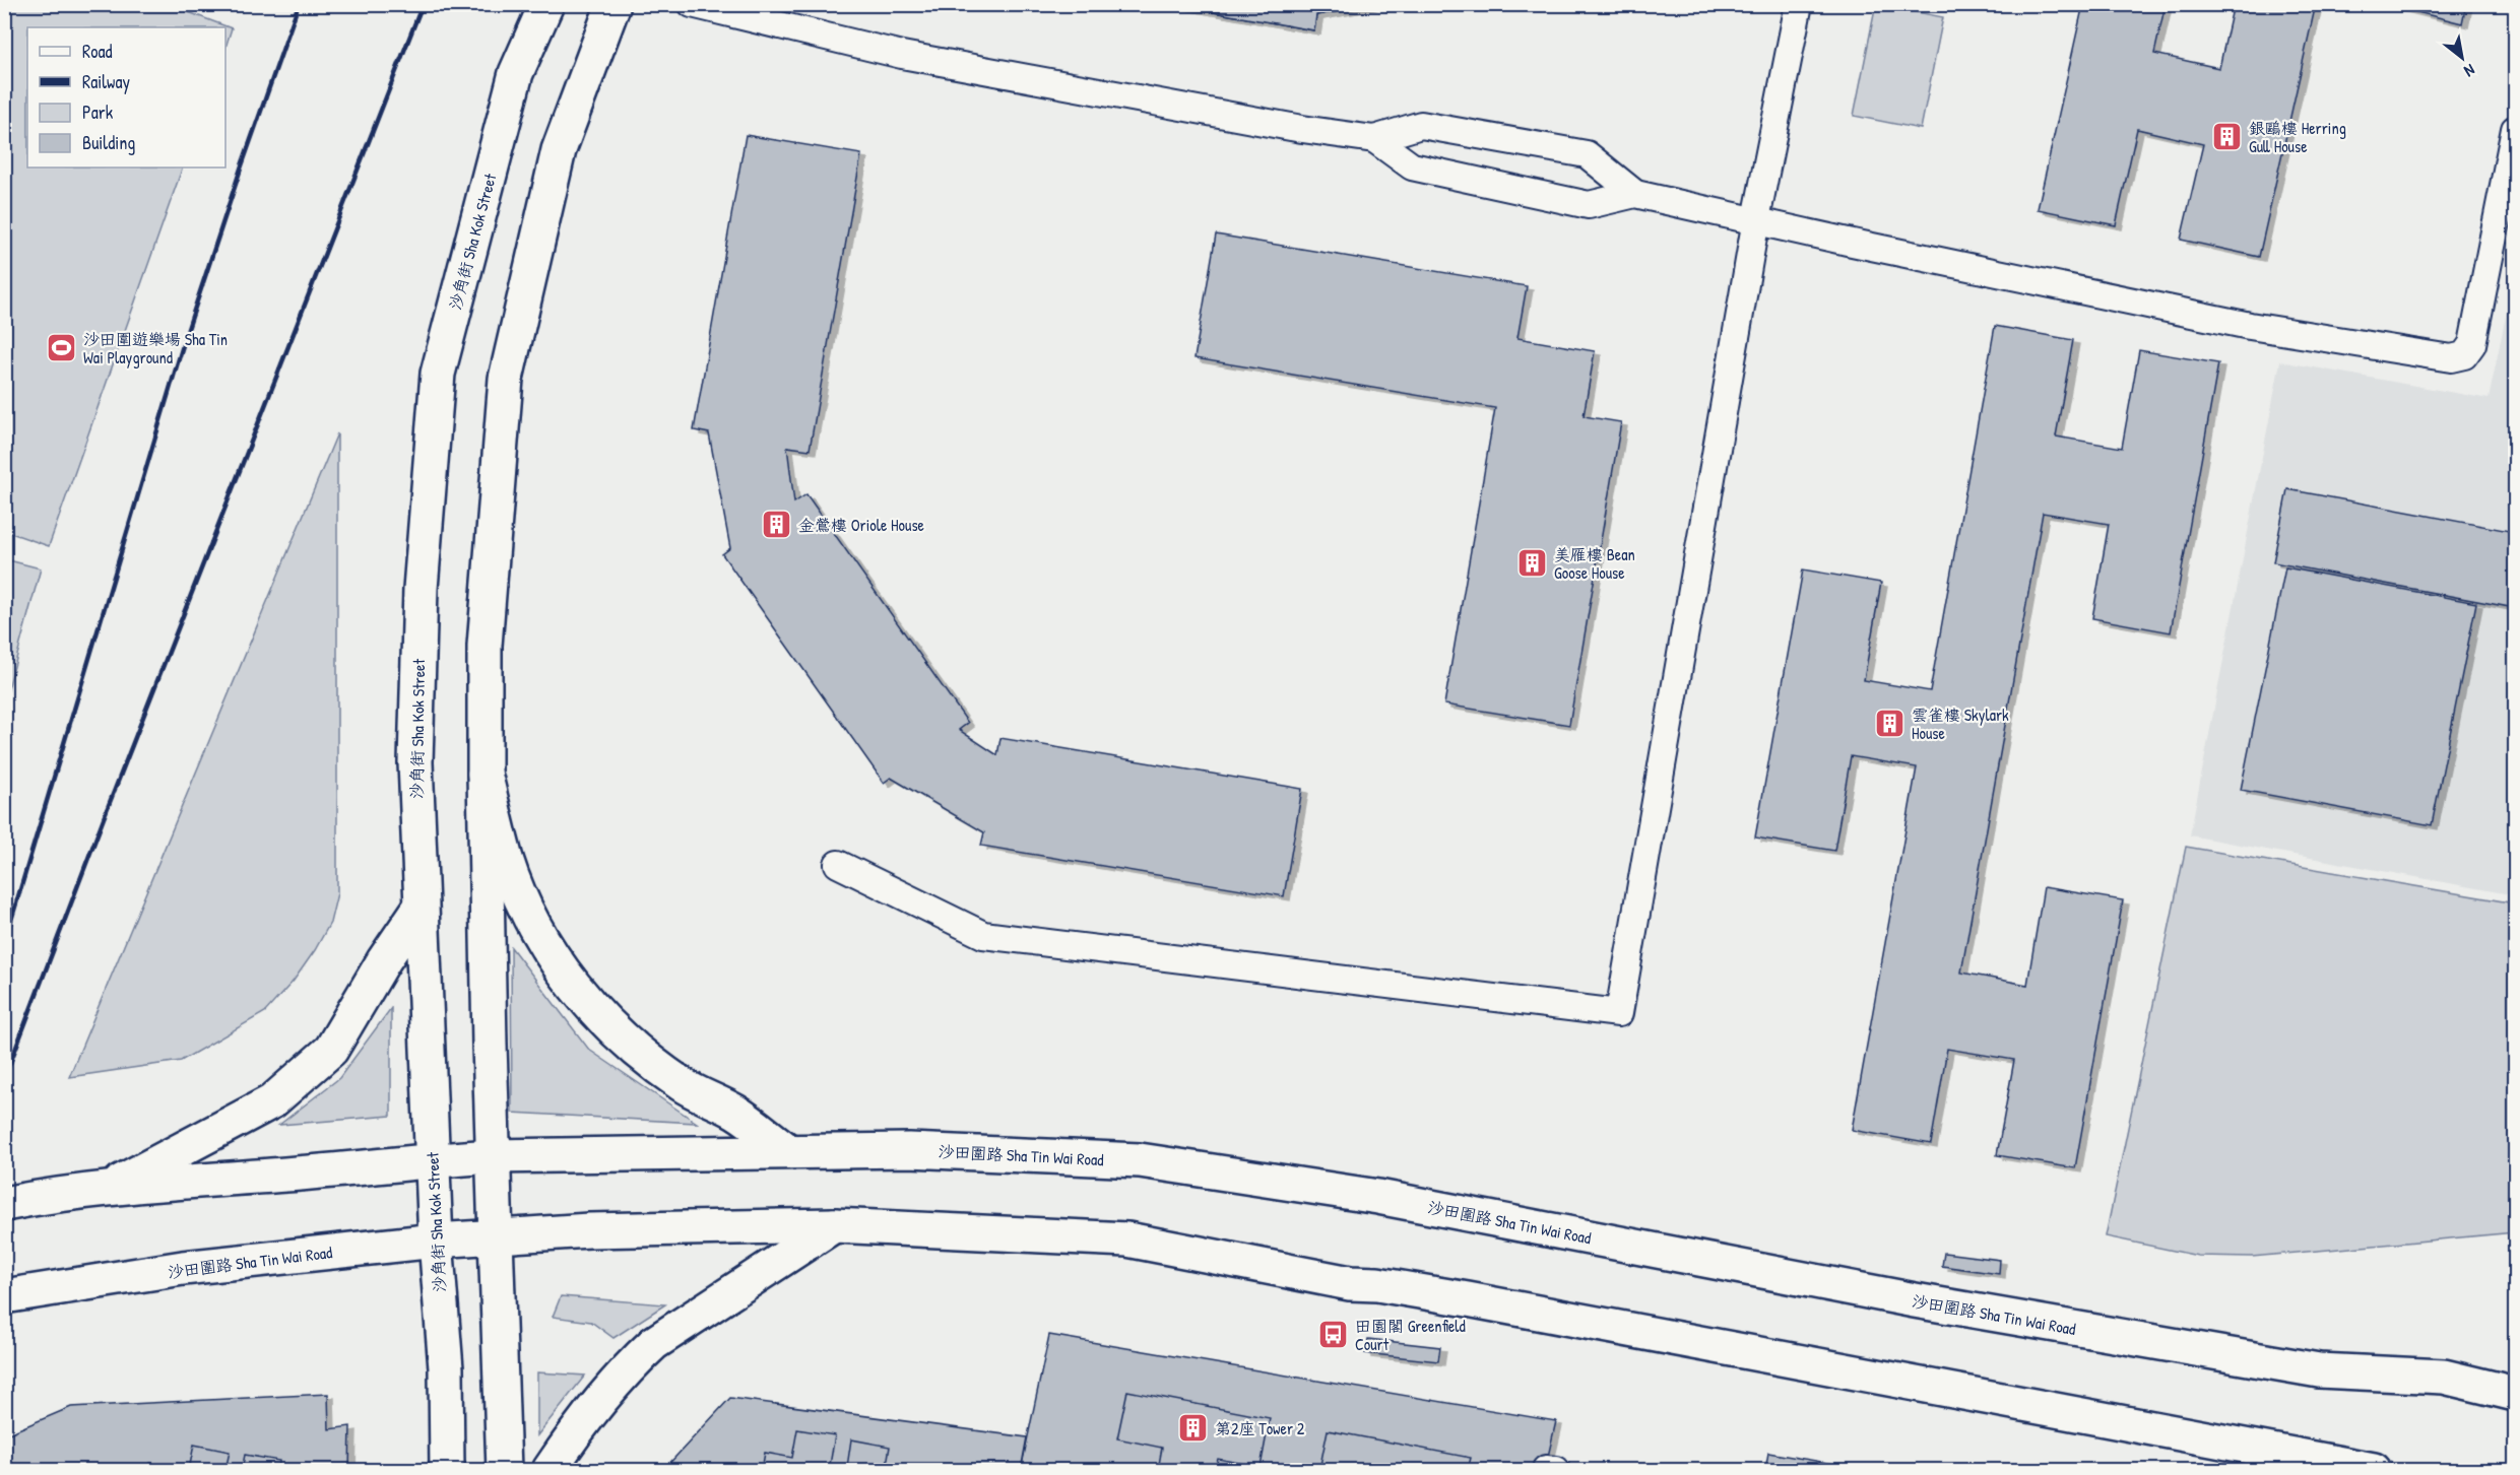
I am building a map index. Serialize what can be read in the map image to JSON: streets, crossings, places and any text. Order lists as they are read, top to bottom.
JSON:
{
  "streets": {
    "main road": ["沙角街 Sha Kok Street", "沙田圍路 Sha Tin Wai Road"]
  },
  "crossings": [
    ["沙角街 Sha Kok Street", "沙田圍路 Sha Tin Wai Road"]
  ],
  "places": {
    "building": [
      "銀鷗樓 Herring Gull House",
      "金鶯樓 Oriole House",
      "美雁樓 Bean Goose House",
      "雲雀樓 Skylark House",
      "第2座 Tower 2"
    ],
    "sports": ["沙田圍遊樂場 Sha Tin Wai Playground"],
    "bus stop": ["田園閣 Greenfield Court"]
  },
  "legend": [
    "Road",
    "Railway",
    "Park",
    "Building"
  ],
  "north": "bottom right"
}
